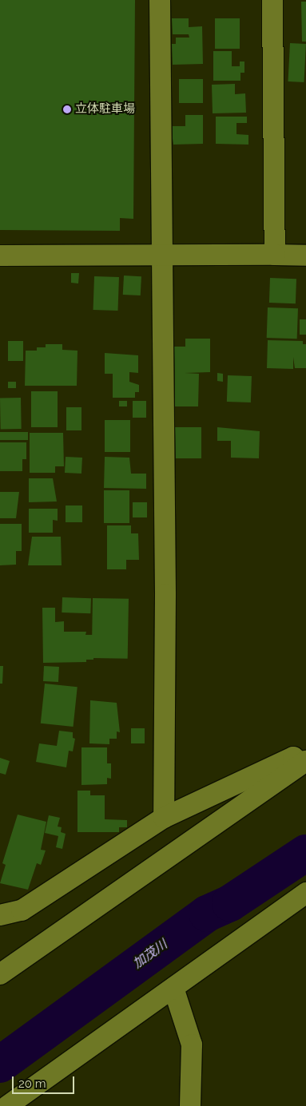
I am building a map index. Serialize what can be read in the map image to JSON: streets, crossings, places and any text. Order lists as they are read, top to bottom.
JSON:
{
  "water": ["加茂川"],
  "places": ["立体駐車場"],
  "scale_bar": "20 m"
}
